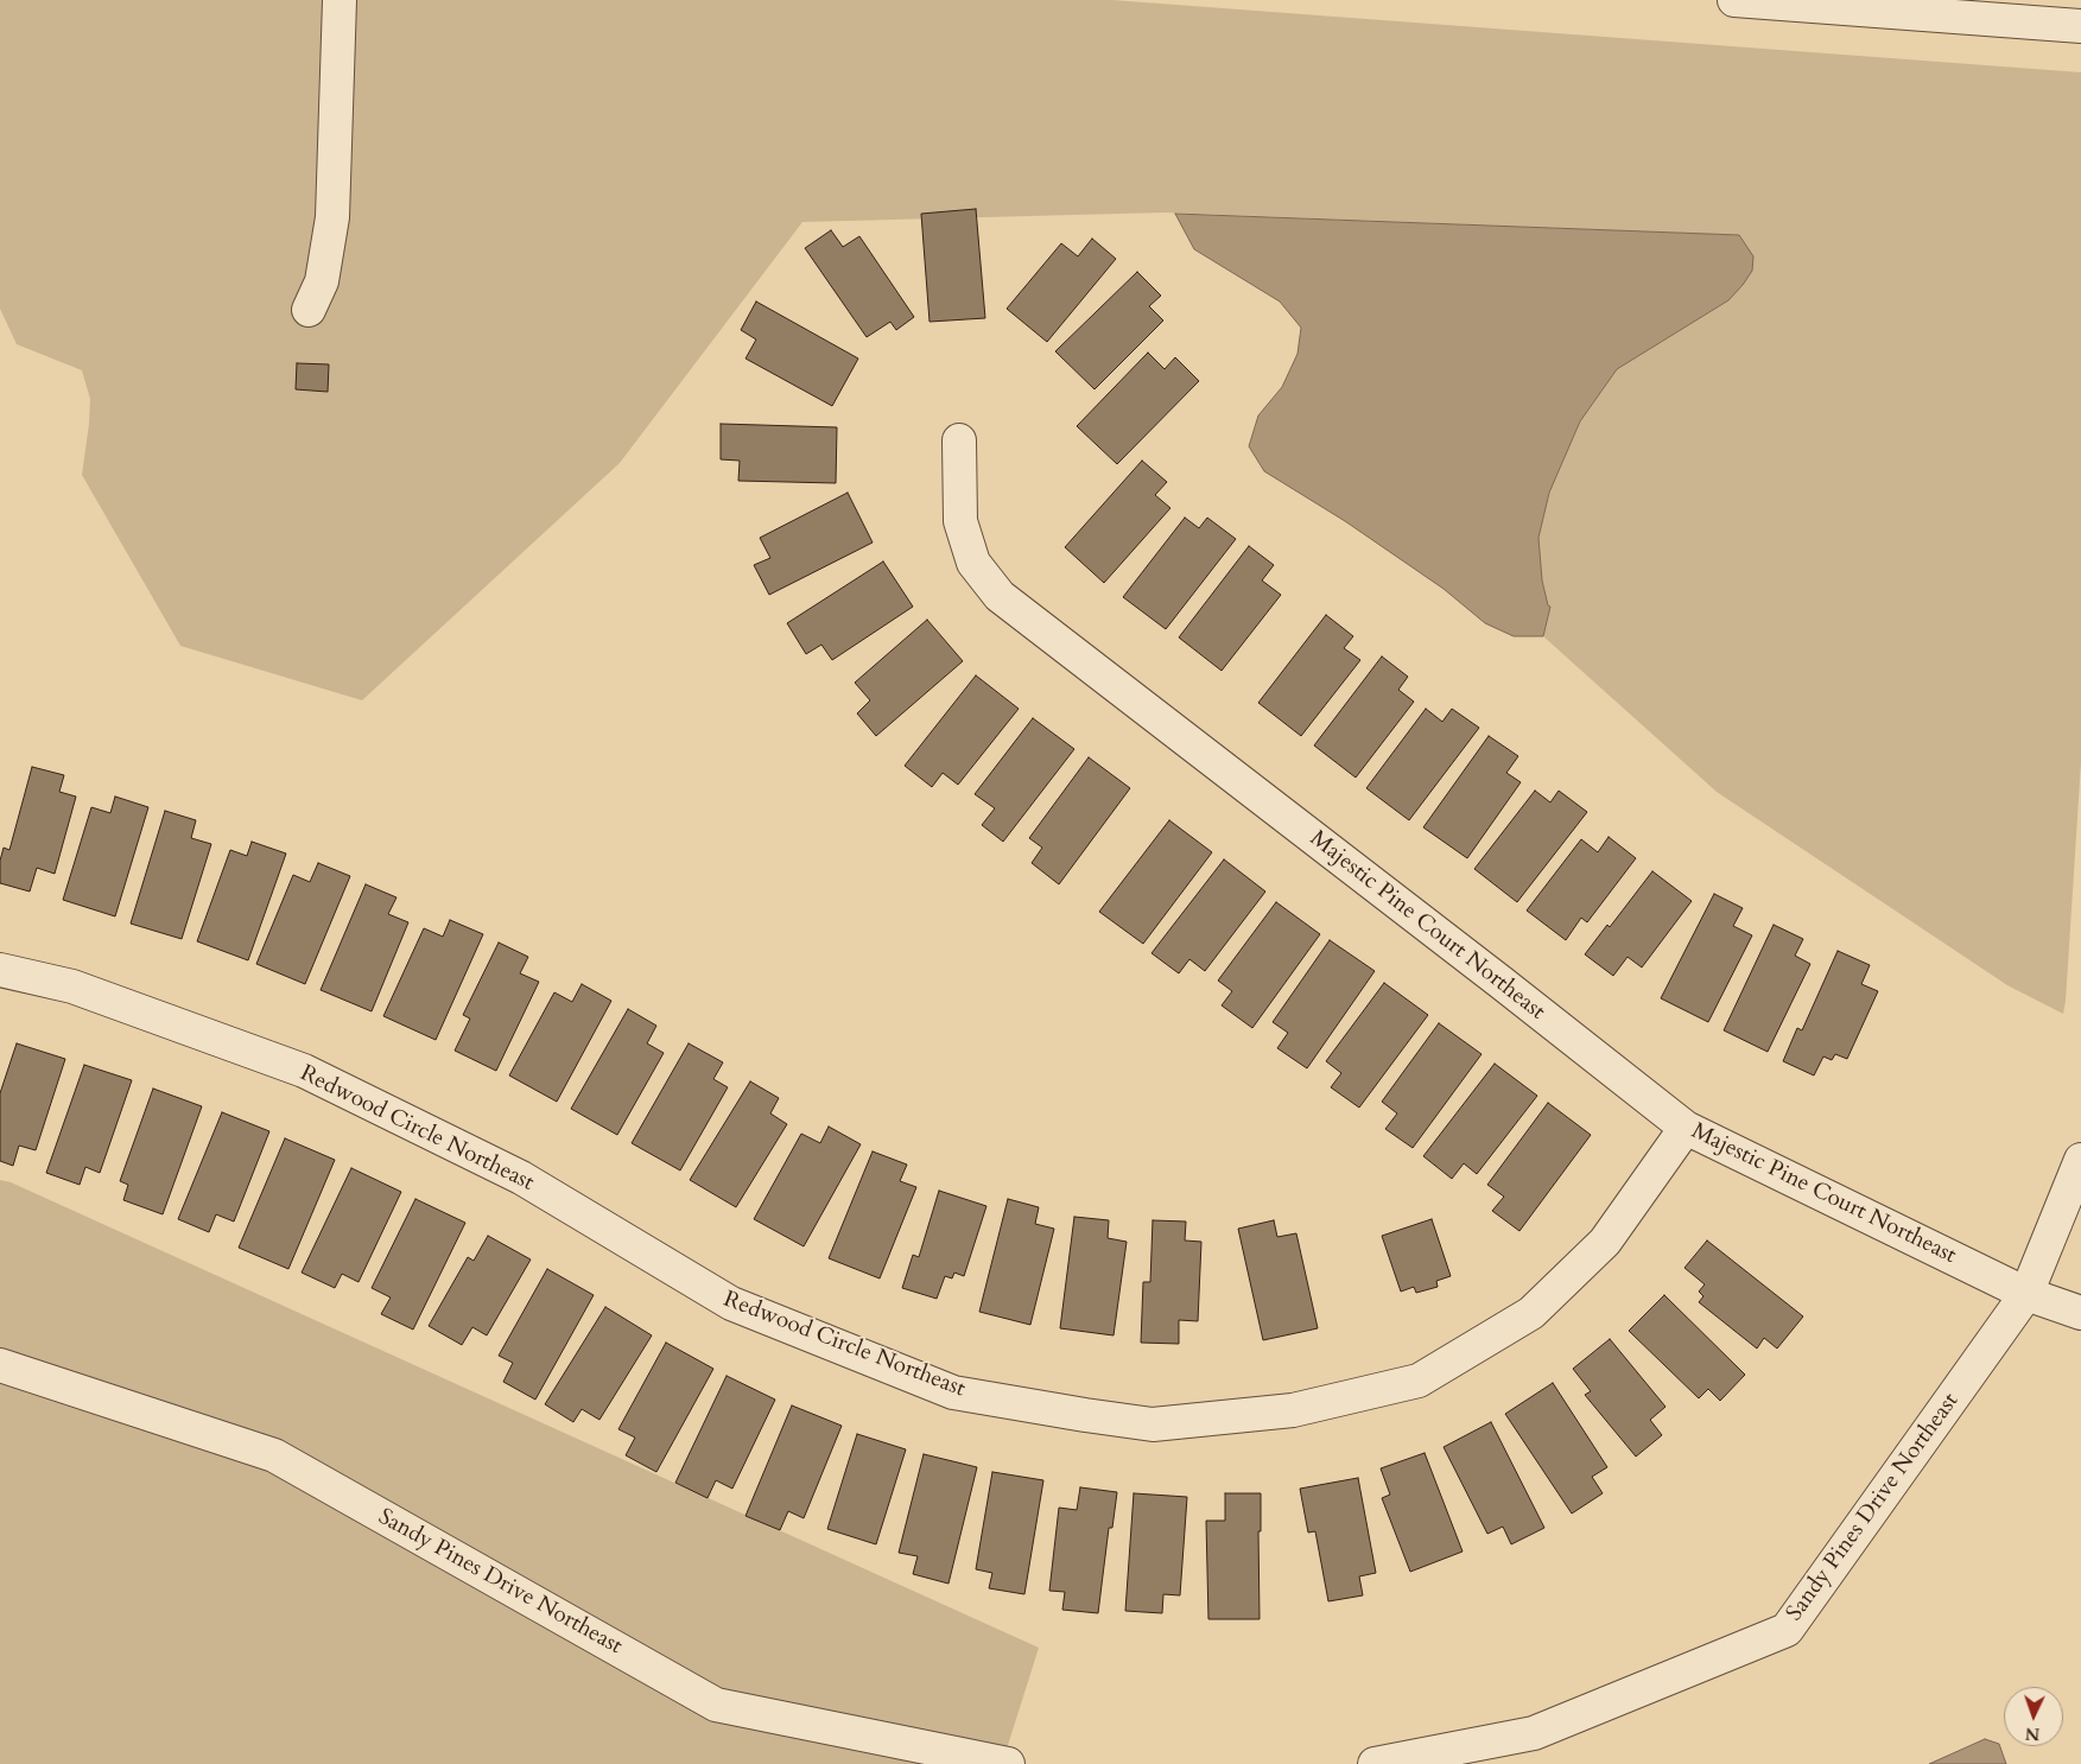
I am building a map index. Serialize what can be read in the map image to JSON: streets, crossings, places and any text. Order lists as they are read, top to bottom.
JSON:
{
  "streets": {
    "street": ["Majestic Pine Court Northeast", "Redwood Circle Northeast", "Sandy Pines Drive Northeast"]
  },
  "crossings": [
    ["Majestic Pine Court Northeast", "Redwood Circle Northeast"],
    ["Majestic Pine Court Northeast", "Sandy Pines Drive Northeast"]
  ],
  "north": "bottom"
}
